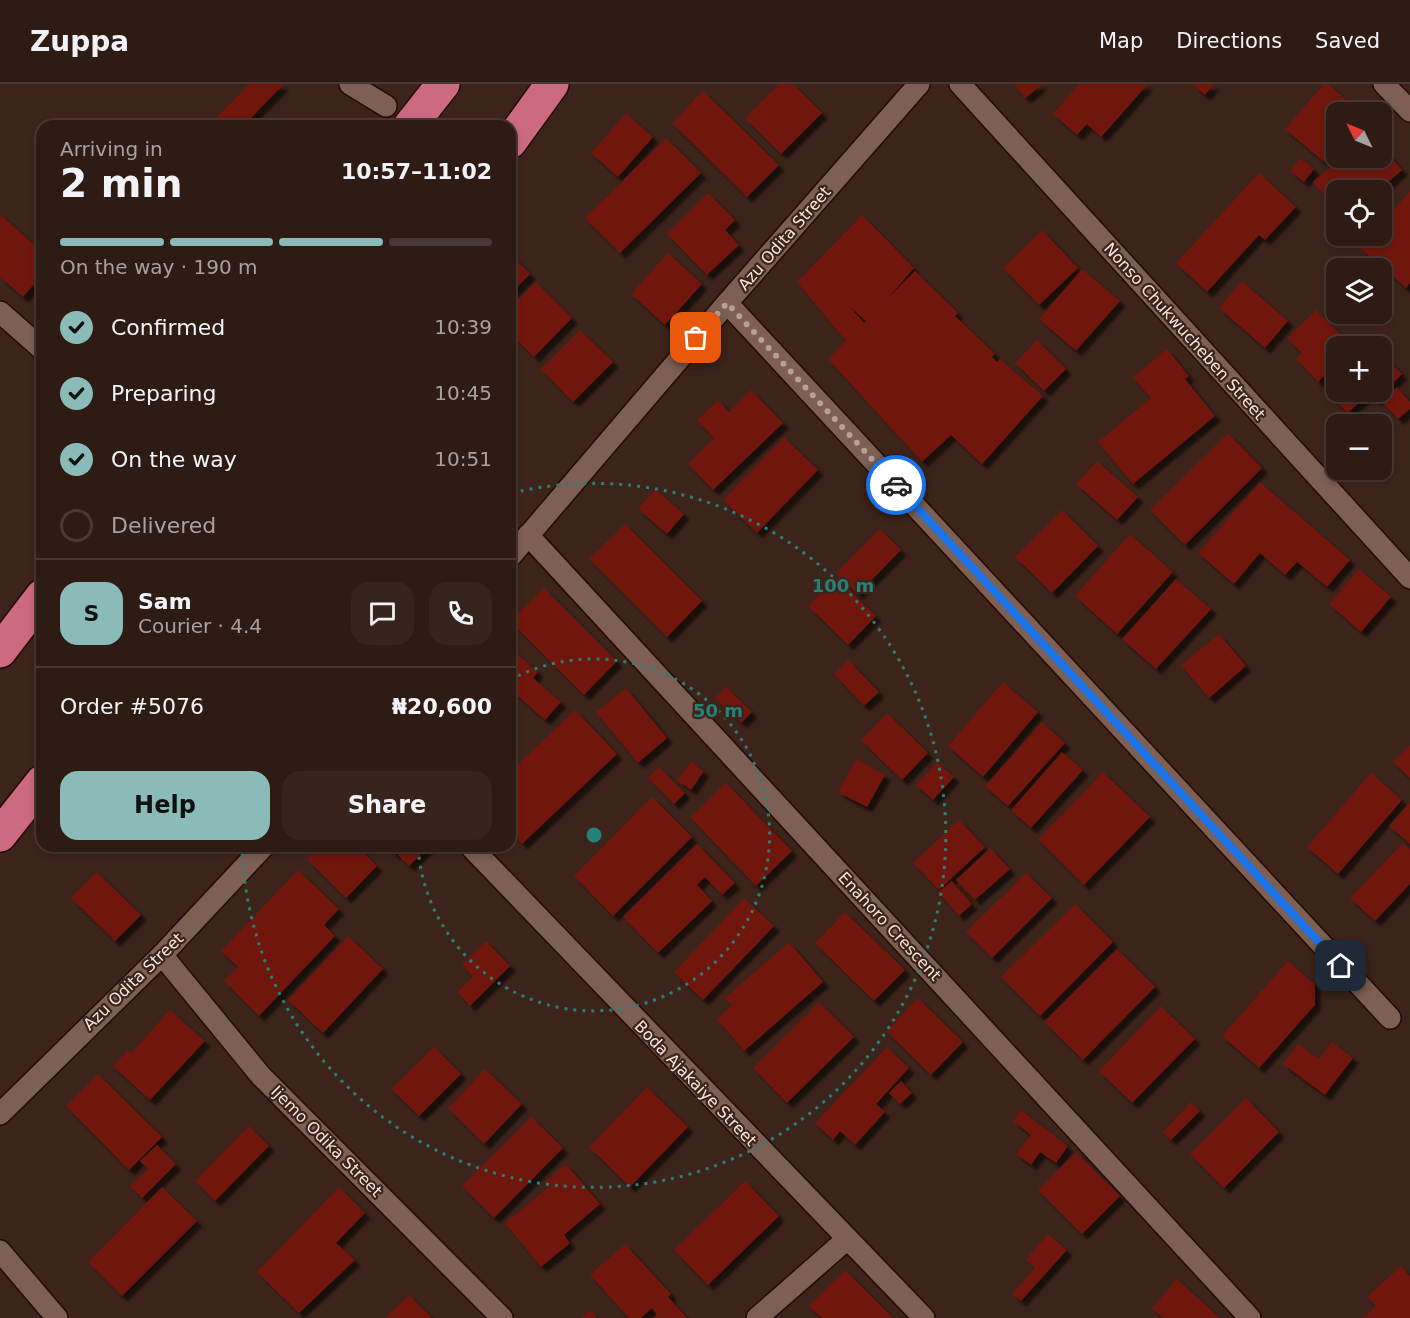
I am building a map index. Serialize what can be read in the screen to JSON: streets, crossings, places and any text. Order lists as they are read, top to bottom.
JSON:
{
  "streets": {
    "street": [
      "Azu Odita Street",
      "Nonso Chukwucheben Street",
      "Enahoro Crescent",
      "Boda Ajakaiye Street",
      "Ijemo Odika Street"
    ]
  },
  "crossings": [
    ["Azu Odita Street", "Enahoro Crescent"],
    ["Azu Odita Street", "Ijemo Odika Street"]
  ],
  "north": "top left",
  "page": {
    "header": "Zuppa",
    "nav": ["Map", "Directions", "Saved"],
    "map_buttons": ["+", "−"],
    "heading": ["2 min", "Arriving in", "10:57–11:02"],
    "panel": [
      "Sam",
      "Courier · 4.4",
      "Order #5076",
      "₦20,600"
    ],
    "bar": "On the way · 190 m",
    "list": [
      ["Confirmed", "10:39"],
      ["Preparing", "10:45"],
      ["On the way", "10:51"],
      "Delivered"
    ],
    "round": "S",
    "buttons": ["Help", "Share"]
  },
  "rings": ["100 m", "50 m"]
}
